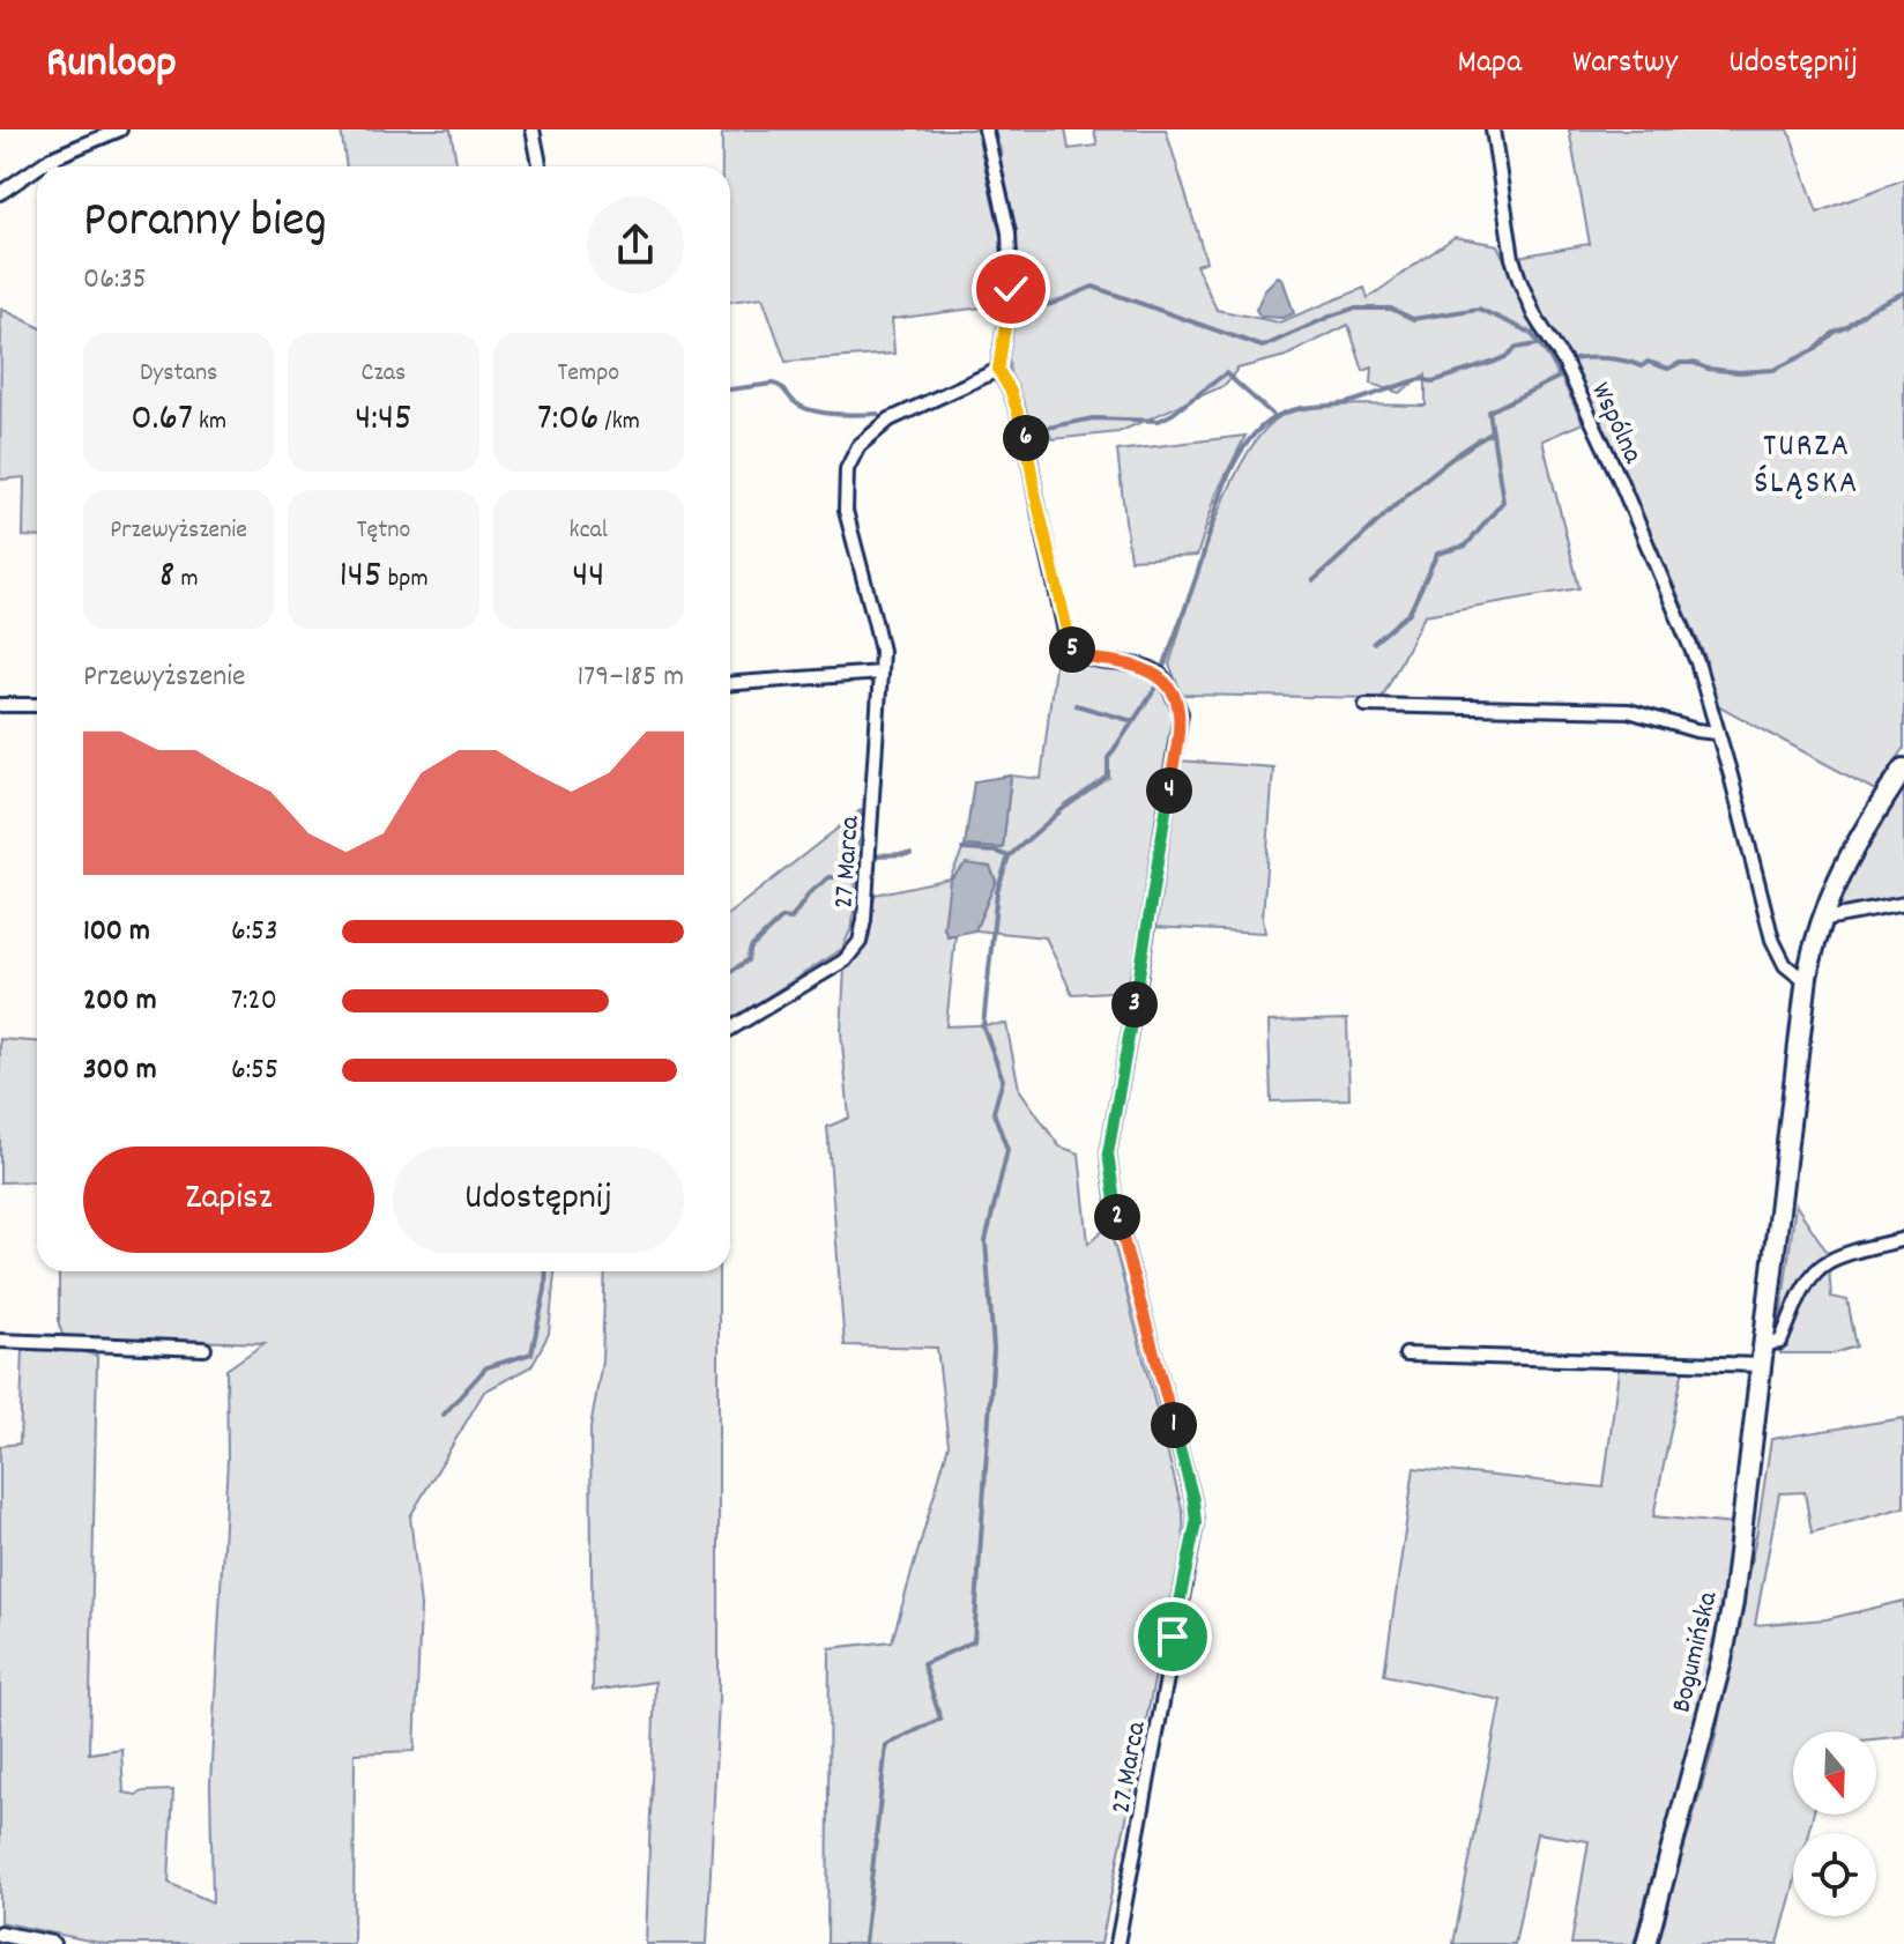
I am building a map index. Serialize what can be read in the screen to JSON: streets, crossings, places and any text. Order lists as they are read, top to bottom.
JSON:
{
  "streets": {
    "main road": ["Bogumińska"],
    "street": ["Wspólna", "27 Marca"]
  },
  "crossings": [
    ["Wspólna", "Bogumińska"]
  ],
  "districts": ["TURZA ŚLĄSKA"],
  "north": "bottom",
  "page": {
    "header": "Runloop",
    "nav": ["Mapa", "Warstwy", "Udostępnij"],
    "heading": ["Poranny bieg", "06:35"],
    "stats": [
      ["Dystans", "0.67 km"],
      ["Czas", "4:45"],
      ["Tempo", "7:06 /km"],
      ["Przewyższenie", "8 m"],
      ["Tętno", "145 bpm"],
      ["kcal", "44"]
    ],
    "pins": [
      "6",
      "5",
      "4",
      "3",
      "2",
      "1"
    ],
    "chart": ["Przewyższenie", "179–185 m"],
    "list": [
      {
        "name": "100 m",
        "note": "6:53"
      },
      {
        "name": "200 m",
        "note": "7:20"
      },
      {
        "name": "300 m",
        "note": "6:55"
      }
    ],
    "buttons": ["Zapisz", "Udostępnij"]
  }
}
